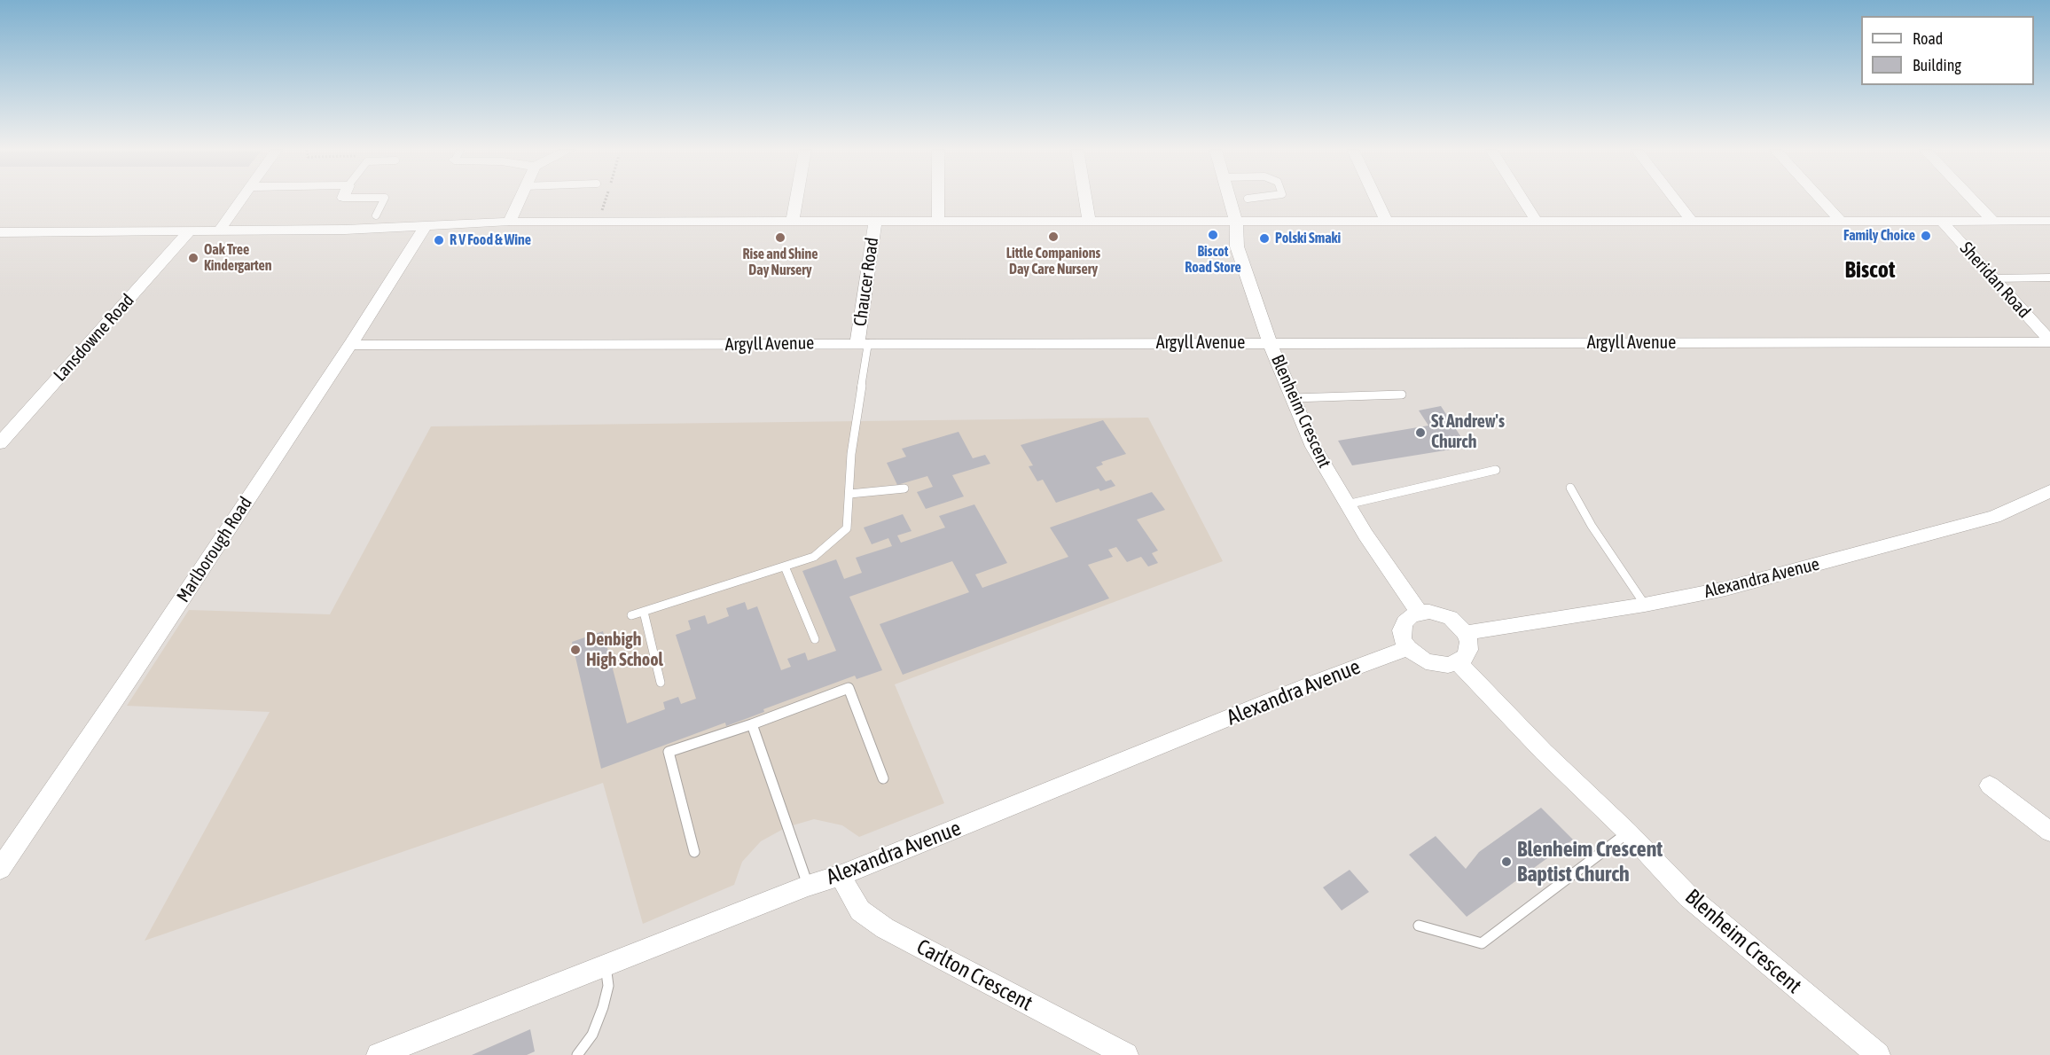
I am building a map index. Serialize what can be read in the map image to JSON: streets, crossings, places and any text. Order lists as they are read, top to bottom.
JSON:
{
  "streets": {
    "street": [
      "Sheridan Road",
      "Chaucer Road",
      "Lansdowne Road",
      "Argyll Avenue",
      "Blenheim Crescent",
      "Marlborough Road",
      "Alexandra Avenue",
      "Carlton Crescent"
    ]
  },
  "crossings": [
    ["Sheridan Road", "Argyll Avenue"],
    ["Chaucer Road", "Argyll Avenue"],
    ["Argyll Avenue", "Blenheim Crescent"],
    ["Argyll Avenue", "Marlborough Road"],
    ["Blenheim Crescent", "Alexandra Avenue"],
    ["Alexandra Avenue", "Carlton Crescent"]
  ],
  "districts": ["Biscot"],
  "places": [
    "Biscot Road Store",
    "Family Choice",
    "Little Companions Day Care Nursery",
    "Rise and Shine Day Nursery",
    "Polski Smaki",
    "R V Food & Wine",
    "Oak Tree Kindergarten",
    "St Andrew's Church",
    "Denbigh High School",
    "Blenheim Crescent Baptist Church"
  ],
  "legend": ["Road", "Building"]
}
